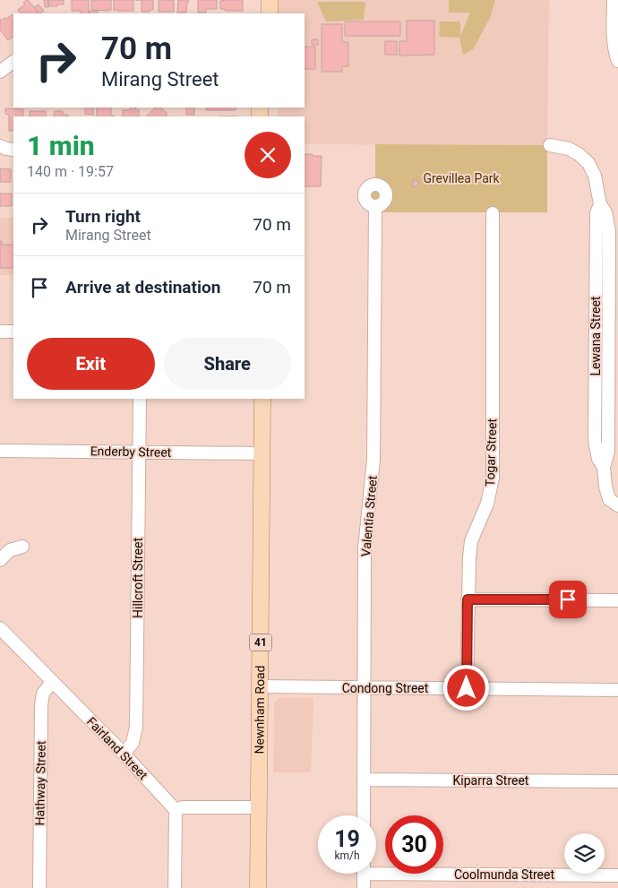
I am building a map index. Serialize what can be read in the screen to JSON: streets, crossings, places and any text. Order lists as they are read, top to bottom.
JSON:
{
  "streets": {
    "main road": ["41", "Newnham Road"],
    "street": [
      "Lewana Street",
      "Enderby Street",
      "Togar Street",
      "Valentia Street",
      "Hillcroft Street",
      "Condong Street",
      "Fairland Street",
      "Kiparra Street",
      "Hathway Street",
      "Coolmunda Street"
    ]
  },
  "crossings": [
    ["Enderby Street", "Hillcroft Street"],
    ["Enderby Street", "Newnham Road"],
    ["Togar Street", "Condong Street"],
    ["Valentia Street", "Condong Street"],
    ["Valentia Street", "Kiparra Street"],
    ["Hillcroft Street", "Fairland Street"],
    ["Condong Street", "Newnham Road"],
    ["Fairland Street", "Hathway Street"]
  ],
  "parks": ["Grevillea Park"],
  "page": {
    "turn": ["70 m", "Mirang Street"],
    "heading": ["1 min", "140 m · 19:57"],
    "list": [
      {
        "name": "Turn right",
        "note": "Mirang Street",
        "value": "70 m"
      },
      {
        "name": "Arrive at destination",
        "value": "70 m"
      }
    ],
    "buttons": ["Exit", "Share"],
    "speed": "19 km/h",
    "limit": "30"
  }
}
